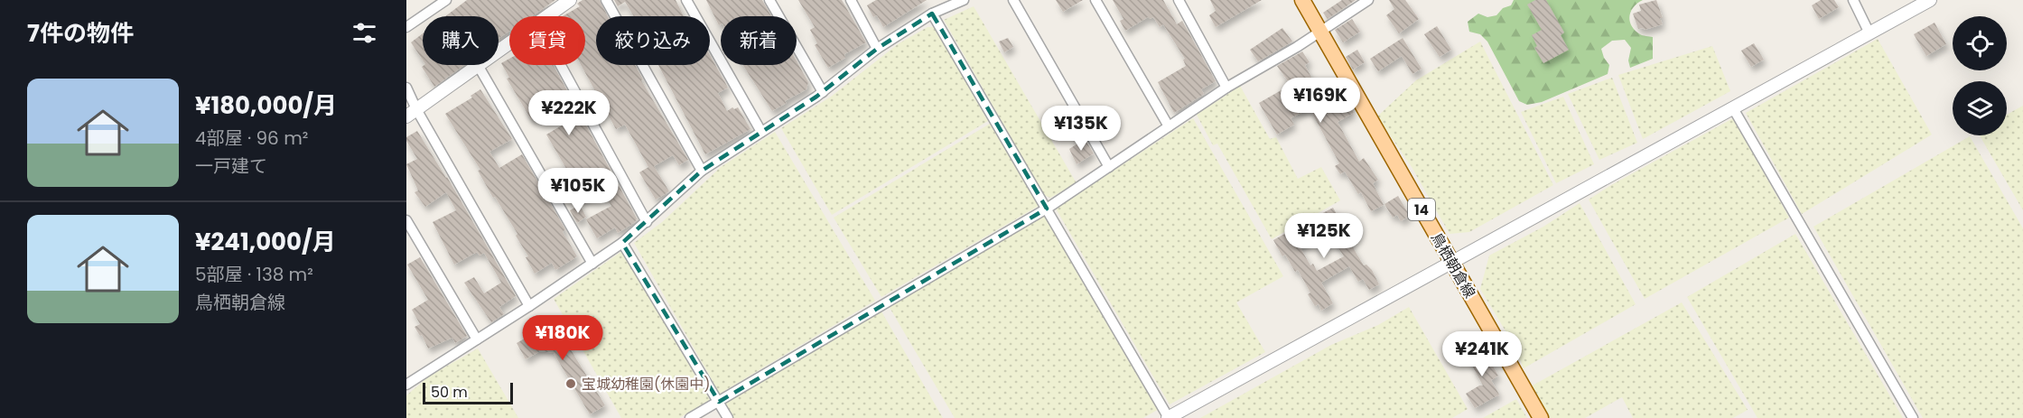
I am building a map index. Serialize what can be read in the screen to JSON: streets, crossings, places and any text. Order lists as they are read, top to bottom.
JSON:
{
  "streets": {
    "main road": ["14", "鳥栖朝倉線"]
  },
  "places": ["宝城幼稚園(休園中)"],
  "scale_bar": "50 m",
  "page": {
    "heading": "7件の物件",
    "chip": [
      "購入",
      "賃貸",
      "絞り込み",
      "新着"
    ],
    "list": [
      {
        "name": "¥180,000/月",
        "note": "4部屋 · 96 m² · 一戸建て"
      },
      {
        "name": "¥241,000/月",
        "note": "5部屋 · 138 m² · 鳥栖朝倉線"
      }
    ],
    "price": [
      "¥169K",
      "¥222K",
      "¥135K",
      "¥105K",
      "¥125K",
      "¥180K",
      "¥241K"
    ],
    "scale": "50 m"
  }
}
